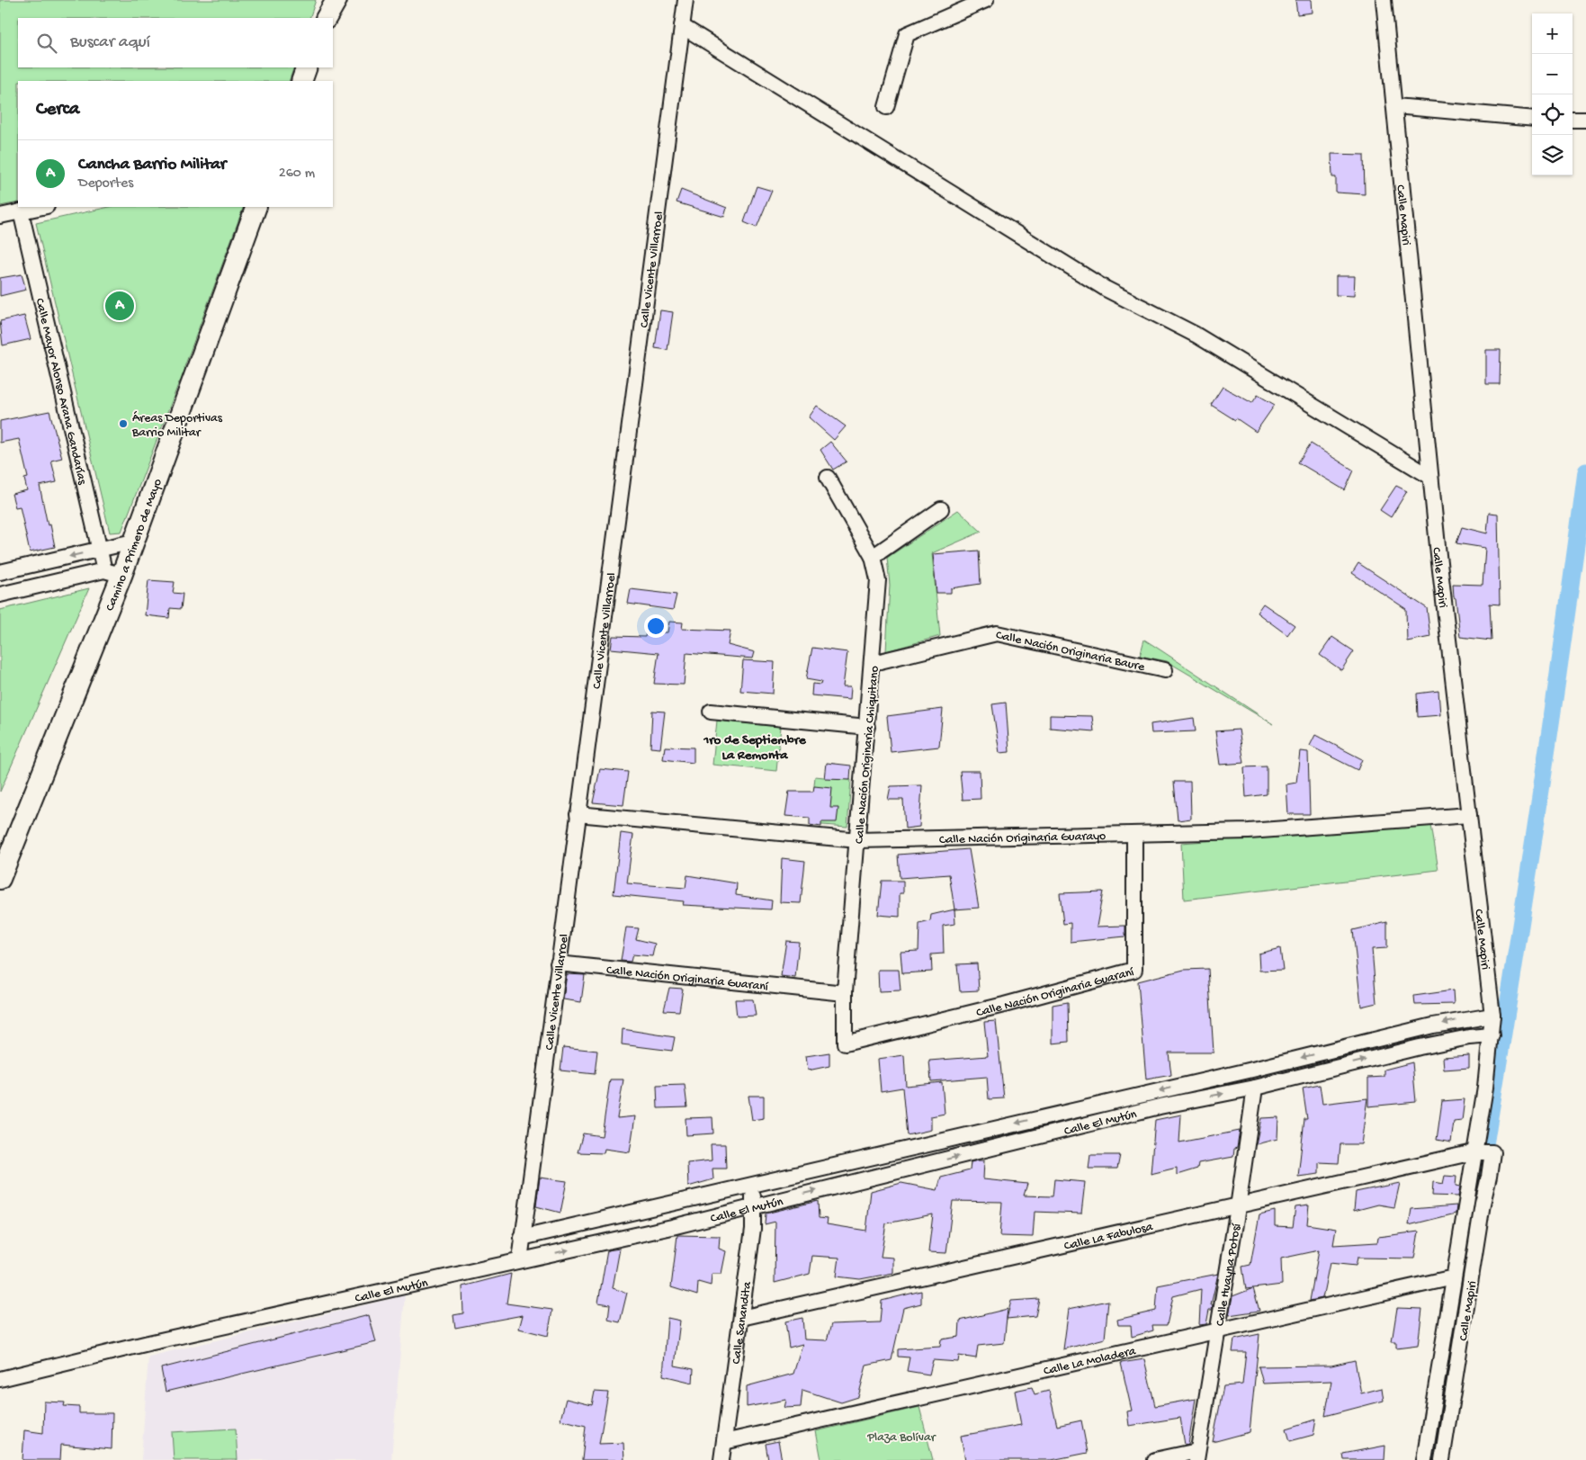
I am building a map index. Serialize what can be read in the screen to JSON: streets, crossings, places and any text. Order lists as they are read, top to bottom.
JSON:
{
  "streets": {
    "main road": ["Camino a Primero de Mayo"],
    "street": [
      "Calle Mapiri",
      "Calle Vicente Villarroel",
      "Calle Mayor Alonso Arana Gandarías",
      "Calle Nación Originaria Baure",
      "Calle Nación Originaria Chiquitano",
      "Calle Nación Originaria Guarayo",
      "Calle Nación Originaria Guaraní",
      "Calle El Mutún",
      "Calle La Fabulosa",
      "Calle Huayna Potosí",
      "Calle Sanandita",
      "Calle La Moladera"
    ]
  },
  "crossings": [
    ["Calle Mapiri", "Calle Nación Originaria Guarayo"],
    ["Calle Mapiri", "Calle El Mutún"],
    ["Calle Mapiri", "Calle La Fabulosa"],
    ["Calle Mapiri", "Calle La Moladera"],
    ["Calle Vicente Villarroel", "Calle Nación Originaria Guarayo"],
    ["Calle Vicente Villarroel", "Calle Nación Originaria Guaraní"],
    ["Calle Vicente Villarroel", "Calle El Mutún"],
    ["Calle Mayor Alonso Arana Gandarías", "Camino a Primero de Mayo"],
    ["Calle Nación Originaria Baure", "Calle Nación Originaria Chiquitano"],
    ["Calle Nación Originaria Chiquitano", "Calle Nación Originaria Guarayo"],
    ["Calle Nación Originaria Chiquitano", "Calle Nación Originaria Guaraní"],
    ["Calle Nación Originaria Guarayo", "Calle Nación Originaria Guaraní"],
    ["Calle El Mutún", "Calle Huayna Potosí"],
    ["Calle El Mutún", "Calle Sanandita"],
    ["Calle La Fabulosa", "Calle Huayna Potosí"],
    ["Calle La Fabulosa", "Calle Sanandita"],
    ["Calle Huayna Potosí", "Calle La Moladera"],
    ["Calle Sanandita", "Calle La Moladera"]
  ],
  "districts": ["1ro de Septiembre La Remonta"],
  "parks": ["Plaza Bolívar"],
  "places": ["Áreas Deportivas Barrio Militar"],
  "page": {
    "map_buttons": ["+", "−"],
    "search": "Buscar aquí",
    "heading": "Cerca",
    "list": [
      {
        "mark": "A",
        "name": "Cancha Barrio Militar",
        "note": "Deportes",
        "value": "260 m"
      }
    ],
    "pins": "A"
  }
}
